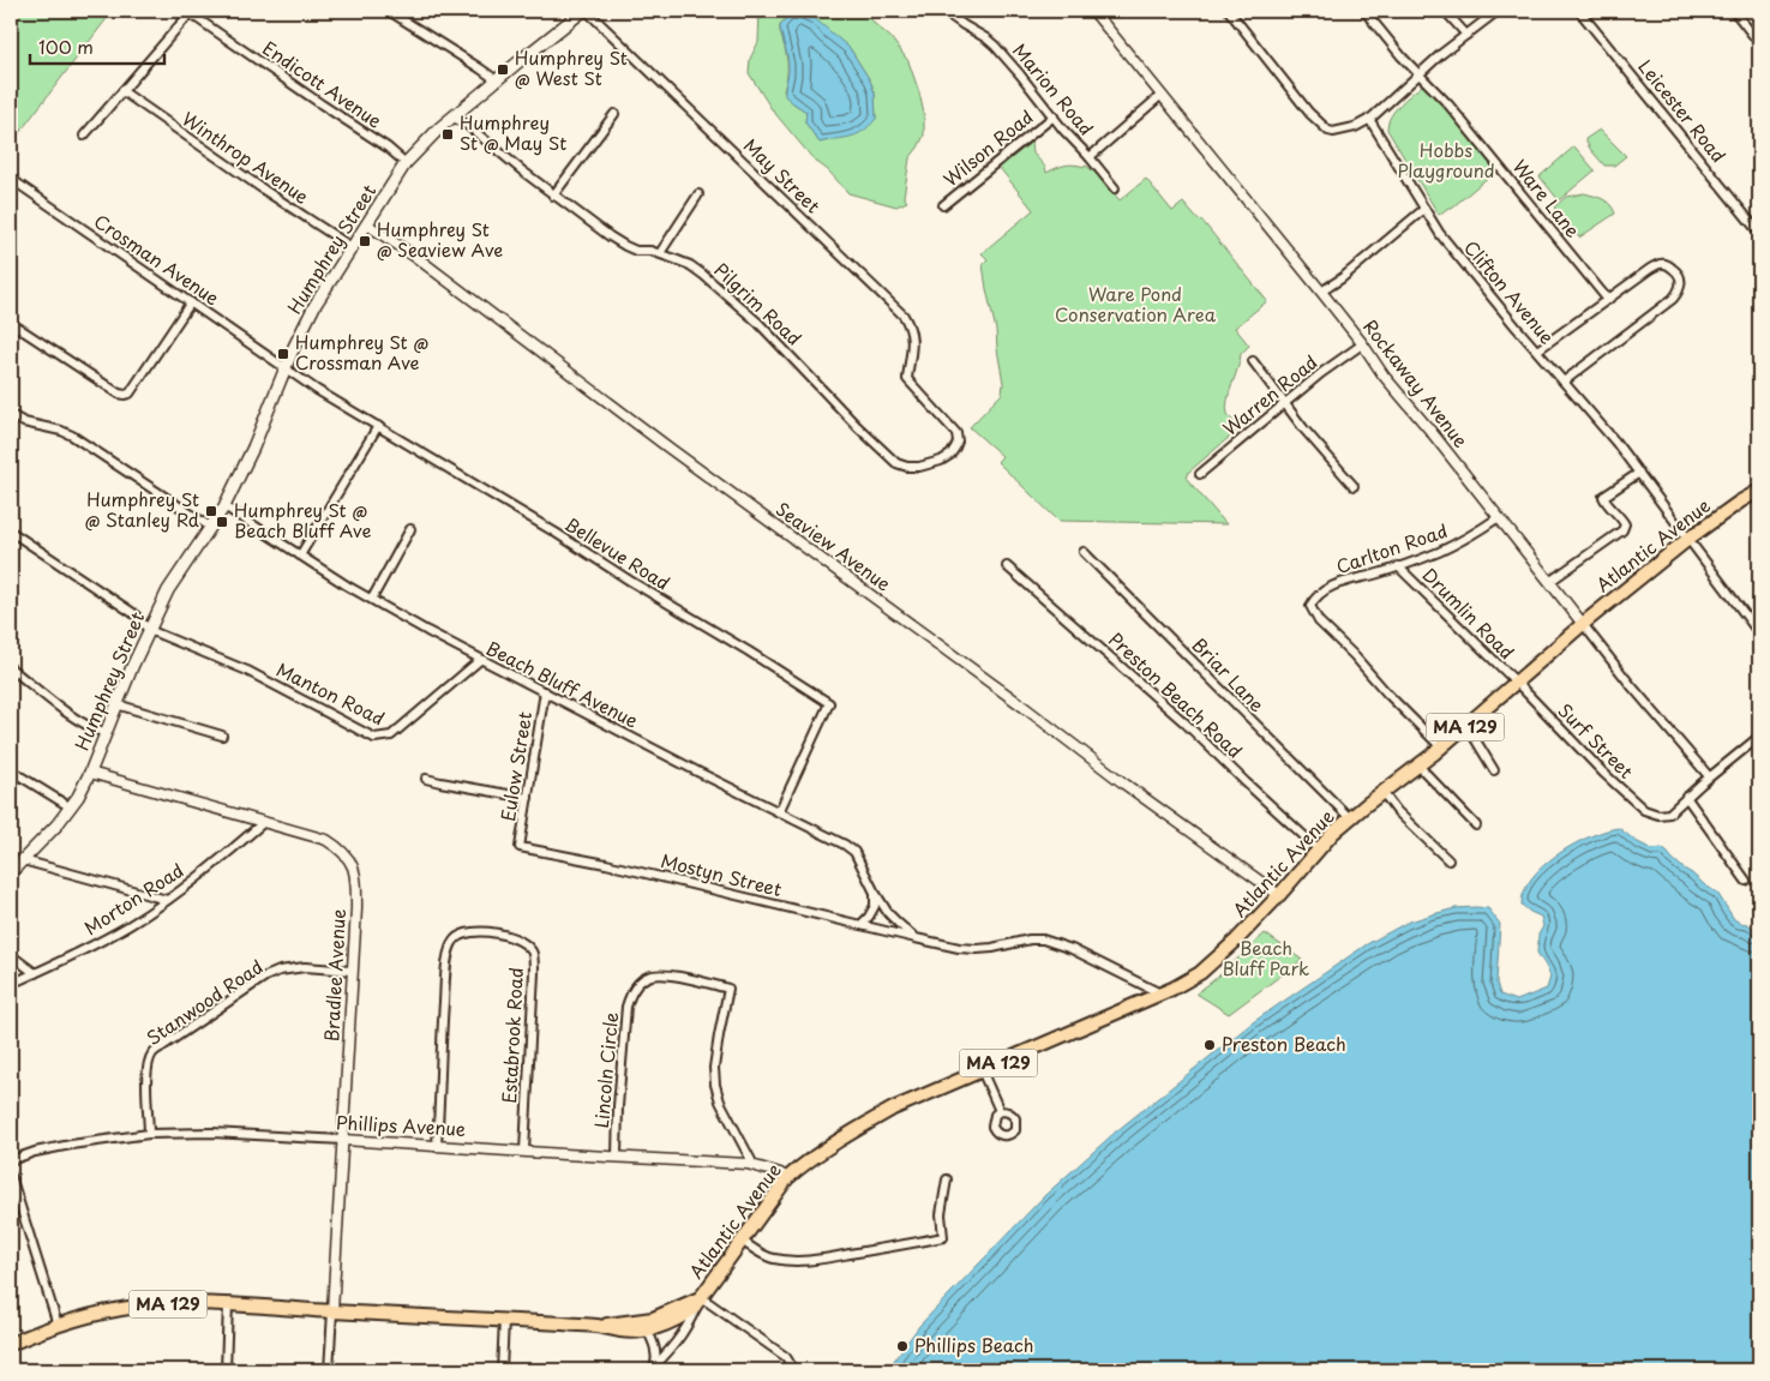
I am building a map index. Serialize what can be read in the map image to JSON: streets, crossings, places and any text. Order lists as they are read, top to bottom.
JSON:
{
  "streets": {
    "main road": ["Humphrey Street", "Atlantic Avenue", "MA 129"],
    "street": [
      "Endicott Avenue",
      "Marion Road",
      "Leicester Road",
      "Wilson Road",
      "Winthrop Avenue",
      "May Street",
      "Ware Lane",
      "Crosman Avenue",
      "Clifton Avenue",
      "Pilgrim Road",
      "Rockaway Avenue",
      "Warren Road",
      "Seaview Avenue",
      "Carlton Road",
      "Bellevue Road",
      "Drumlin Road",
      "Briar Lane",
      "Beach Bluff Avenue",
      "Manton Road",
      "Preston Beach Road",
      "Surf Street",
      "Eulow Street",
      "Mostyn Street",
      "Morton Road",
      "Bradlee Avenue",
      "Stanwood Road",
      "Estabrook Road",
      "Lincoln Circle",
      "Phillips Avenue"
    ]
  },
  "crossings": [
    ["Endicott Avenue", "Humphrey Street"],
    ["Marion Road", "Wilson Road"],
    ["Marion Road", "Rockaway Avenue"],
    ["Winthrop Avenue", "Humphrey Street"],
    ["May Street", "Humphrey Street"],
    ["May Street", "Pilgrim Road"],
    ["Humphrey Street", "Crosman Avenue"],
    ["Humphrey Street", "Pilgrim Road"],
    ["Humphrey Street", "Seaview Avenue"],
    ["Humphrey Street", "Bellevue Road"],
    ["Humphrey Street", "Beach Bluff Avenue"],
    ["Humphrey Street", "Manton Road"],
    ["Humphrey Street", "Bradlee Avenue"],
    ["Crosman Avenue", "Bellevue Road"],
    ["Clifton Avenue", "Atlantic Avenue"],
    ["Rockaway Avenue", "Warren Road"],
    ["Rockaway Avenue", "Atlantic Avenue"],
    ["Rockaway Avenue", "Carlton Road"],
    ["Atlantic Avenue", "Seaview Avenue"],
    ["Atlantic Avenue", "Carlton Road"],
    ["Atlantic Avenue", "Drumlin Road"],
    ["Atlantic Avenue", "Briar Lane"],
    ["Atlantic Avenue", "Beach Bluff Avenue"],
    ["Atlantic Avenue", "Preston Beach Road"],
    ["Atlantic Avenue", "Surf Street"],
    ["Atlantic Avenue", "Bradlee Avenue"],
    ["Atlantic Avenue", "Phillips Avenue"],
    ["Carlton Road", "Drumlin Road"],
    ["Bellevue Road", "Beach Bluff Avenue"],
    ["Drumlin Road", "Surf Street"],
    ["Beach Bluff Avenue", "Manton Road"],
    ["Beach Bluff Avenue", "Eulow Street"],
    ["Beach Bluff Avenue", "Mostyn Street"],
    ["Eulow Street", "Mostyn Street"],
    ["Morton Road", "Bradlee Avenue"],
    ["Bradlee Avenue", "Stanwood Road"],
    ["Bradlee Avenue", "Phillips Avenue"],
    ["Stanwood Road", "Phillips Avenue"],
    ["Estabrook Road", "Phillips Avenue"],
    ["Lincoln Circle", "Phillips Avenue"]
  ],
  "parks": ["Hobbs Playground", "Ware Pond Conservation Area", "Beach Bluff Park"],
  "places": {
    "transit": [
      "Humphrey St @ West St",
      "Humphrey St @ May St",
      "Humphrey St @ Seaview Ave",
      "Humphrey St @ Crossman Ave",
      "Humphrey St @ Stanley Rd",
      "Humphrey St @ Beach Bluff Ave"
    ],
    "other": ["Preston Beach", "Phillips Beach"]
  },
  "scale_bar": "100 m"
}
